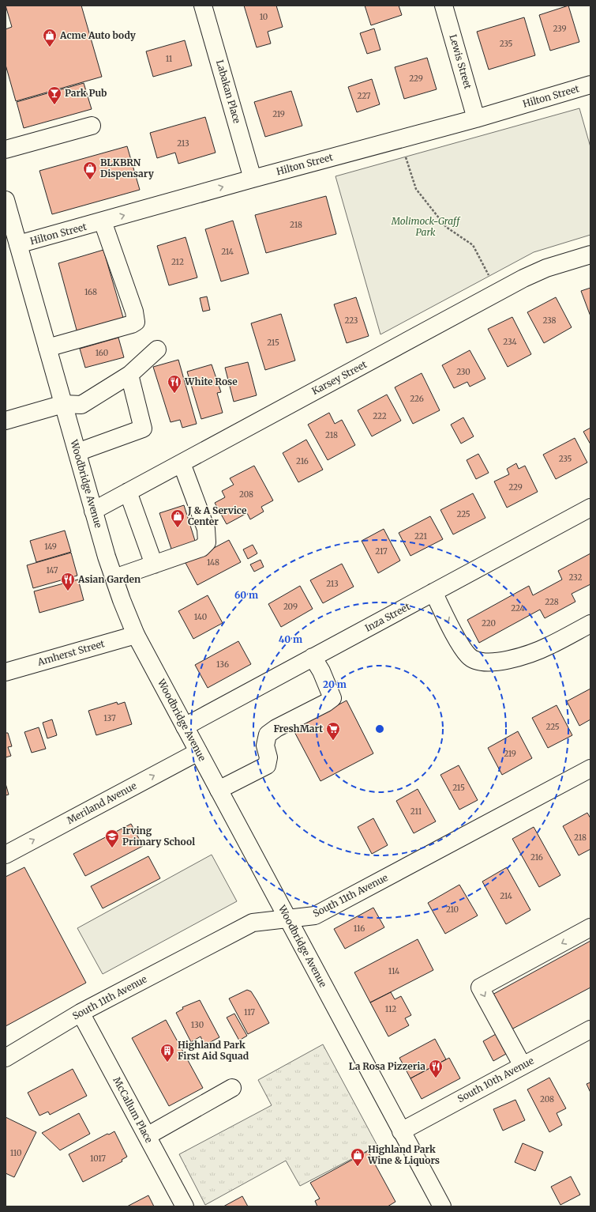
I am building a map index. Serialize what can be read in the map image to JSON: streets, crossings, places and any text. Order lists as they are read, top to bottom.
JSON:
{
  "streets": {
    "street": [
      "Lewis Street",
      "Labakan Place",
      "Hilton Street",
      "Karsey Street",
      "Woodbridge Avenue",
      "Inza Street",
      "Amherst Street",
      "Meriland Avenue",
      "South 11th Avenue",
      "South 10th Avenue",
      "McCallum Place"
    ]
  },
  "crossings": [
    ["Lewis Street", "Hilton Street"],
    ["Labakan Place", "Hilton Street"],
    ["Hilton Street", "Woodbridge Avenue"],
    ["Karsey Street", "Woodbridge Avenue"],
    ["Woodbridge Avenue", "Inza Street"],
    ["Woodbridge Avenue", "Amherst Street"],
    ["Woodbridge Avenue", "Meriland Avenue"],
    ["Woodbridge Avenue", "South 11th Avenue"],
    ["Woodbridge Avenue", "South 10th Avenue"],
    ["South 11th Avenue", "McCallum Place"]
  ],
  "one_way": ["Meriland Avenue"],
  "parks": ["Molimock-Graff Park"],
  "places": {
    "shop": [
      "Acme Auto body",
      "BLKBRN Dispensary",
      "J & A Service Center",
      "Highland Park Wine & Liquors"
    ],
    "bar": ["Park Pub"],
    "restaurant": ["White Rose", "Asian Garden", "La Rosa Pizzeria"],
    "supermarket": ["FreshMart"],
    "school or university": ["Irving Primary School"],
    "building": ["Highland Park First Aid Squad"]
  },
  "house_numbers": [
    "10",
    "239",
    "235",
    "11",
    "229",
    "227",
    "219",
    "213",
    "218",
    "214",
    "212",
    "168",
    "223",
    "238",
    "234",
    "215",
    "160",
    "230",
    "226",
    "222",
    "218",
    "235",
    "216",
    "229",
    "208",
    "225",
    "221",
    "149",
    "217",
    "148",
    "147",
    "232",
    "213",
    "228",
    "209",
    "224",
    "140",
    "220",
    "136",
    "137",
    "225",
    "219",
    "215",
    "211",
    "218",
    "216",
    "214",
    "210",
    "116",
    "114",
    "112",
    "117",
    "130",
    "208",
    "110",
    "1017"
  ],
  "rings": ["60 m", "40 m", "20 m"]
}
